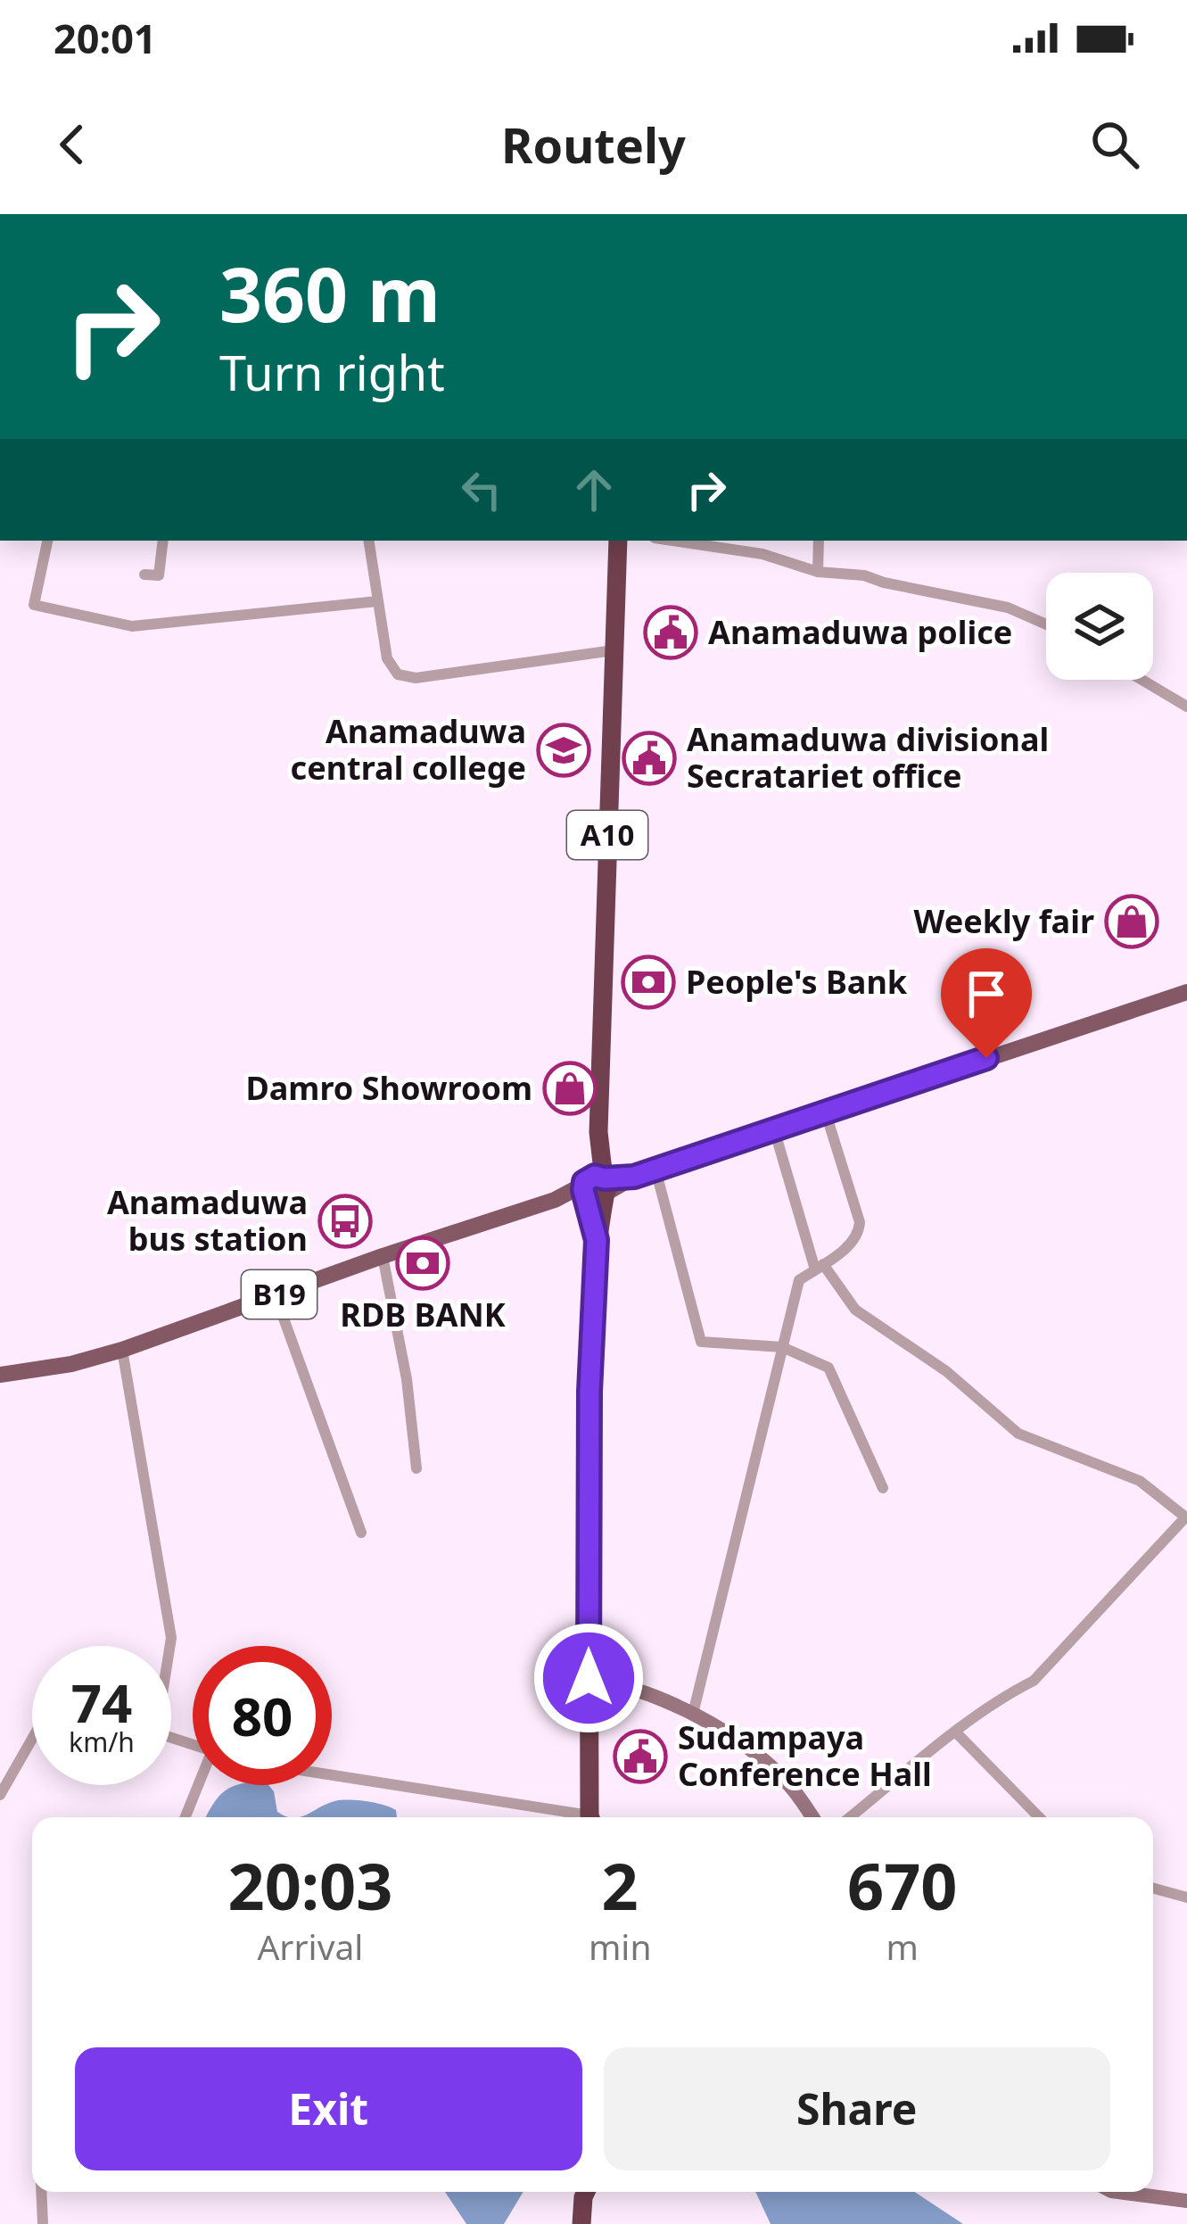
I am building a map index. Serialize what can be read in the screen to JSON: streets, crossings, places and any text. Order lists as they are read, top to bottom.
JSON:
{
  "streets": {
    "highway": ["A10"],
    "main road": ["B19"]
  },
  "crossings": [
    ["A10", "B19"]
  ],
  "places": {
    "public building": ["Anamaduwa police", "Anamaduwa divisional Secratariet office", "Sudampaya Conference Hall"],
    "school or university": ["Anamaduwa central college"],
    "shop": ["Weekly fair", "Damro Showroom"],
    "bank": ["People's Bank", "RDB BANK"],
    "bus stop": ["Anamaduwa bus station"]
  },
  "page": {
    "status": "20:01",
    "header": "Routely",
    "turn": ["360 m", "Turn right"],
    "speed": "74 km/h",
    "limit": "80",
    "eta": [
      "20:03",
      "Arrival",
      "2",
      "min",
      "670",
      "m"
    ],
    "buttons": ["Exit", "Share"]
  }
}
